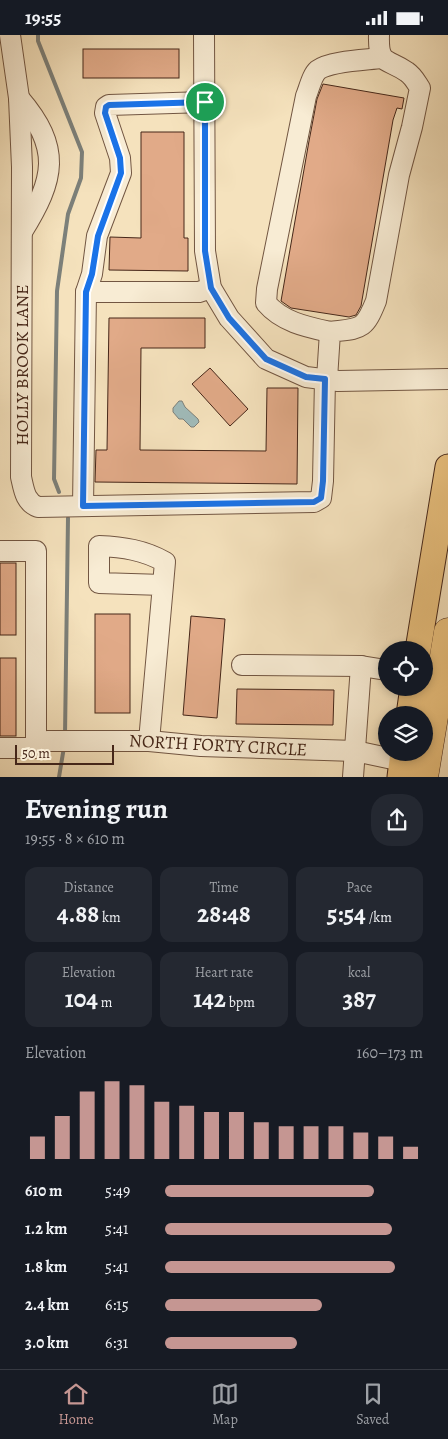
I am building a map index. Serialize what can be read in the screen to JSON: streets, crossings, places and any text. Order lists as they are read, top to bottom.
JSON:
{
  "streets": {
    "street": ["HOLLY BROOK LANE", "NORTH FORTY CIRCLE"]
  },
  "scale_bar": "50 m",
  "page": {
    "status": "19:55",
    "scale": "50 m",
    "heading": ["Evening run", "19:55 · 8 × 610 m"],
    "stats": [
      ["Distance", "4.88 km"],
      ["Time", "28:48"],
      ["Pace", "5:54 /km"],
      ["Elevation", "104 m"],
      ["Heart rate", "142 bpm"],
      ["kcal", "387"]
    ],
    "chart": ["Elevation", "160–173 m"],
    "list": [
      {
        "name": "610 m",
        "note": "5:49"
      },
      {
        "name": "1.2 km",
        "note": "5:41"
      },
      {
        "name": "1.8 km",
        "note": "5:41"
      },
      {
        "name": "2.4 km",
        "note": "6:15"
      },
      {
        "name": "3.0 km",
        "note": "6:31"
      }
    ],
    "tabs": ["Home", "Map", "Saved"]
  }
}
